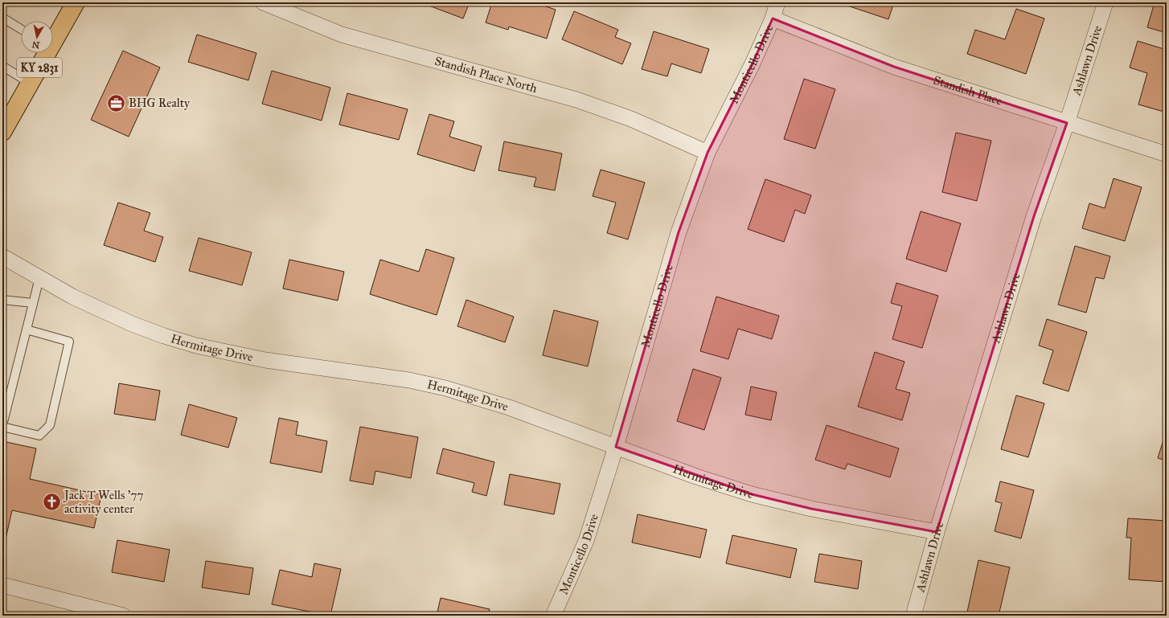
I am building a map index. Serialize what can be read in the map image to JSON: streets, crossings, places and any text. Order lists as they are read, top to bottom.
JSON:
{
  "streets": {
    "main road": ["KY 2831"],
    "street": [
      "Ashlawn Drive",
      "Monticello Drive",
      "Standish Place North",
      "Standish Place",
      "Hermitage Drive"
    ]
  },
  "crossings": [
    ["Ashlawn Drive", "Standish Place"],
    ["Ashlawn Drive", "Hermitage Drive"],
    ["Monticello Drive", "Standish Place North"],
    ["Monticello Drive", "Standish Place"],
    ["Monticello Drive", "Hermitage Drive"]
  ],
  "places": {
    "office": ["BHG Realty"],
    "church": ["Jack T Wells '77 activity center"]
  },
  "north": "bottom"
}
